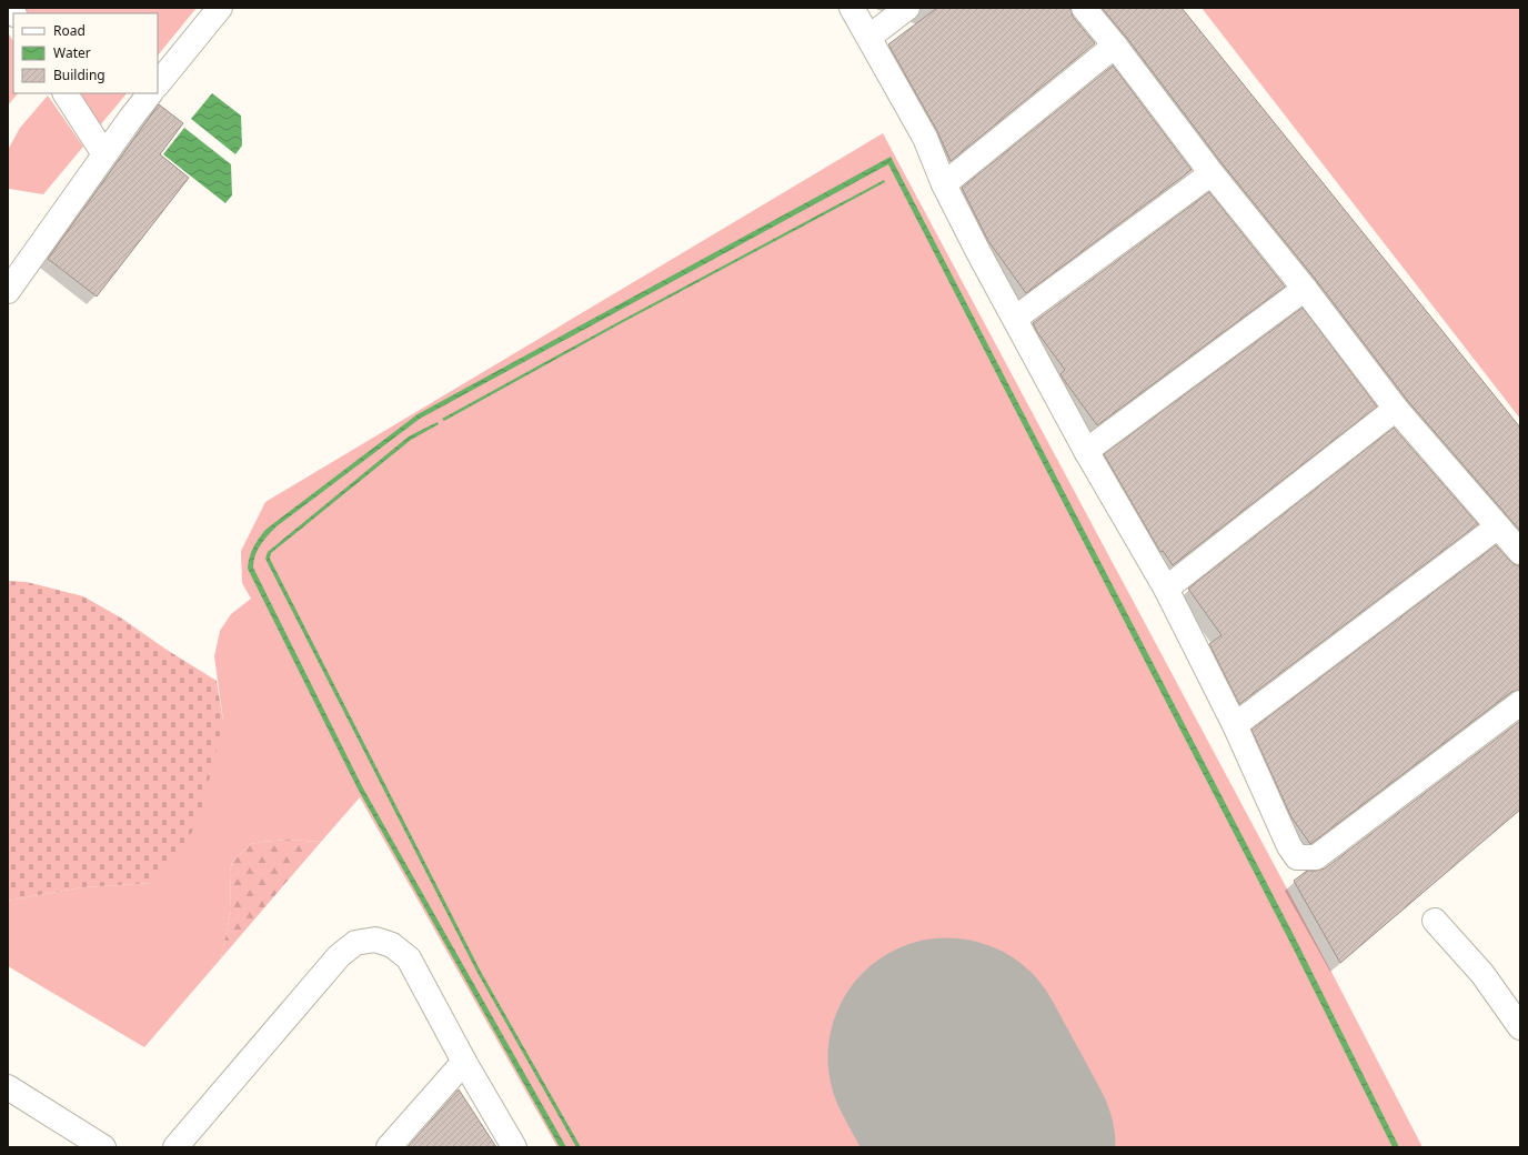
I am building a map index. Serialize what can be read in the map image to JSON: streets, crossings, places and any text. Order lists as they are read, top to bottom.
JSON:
{
  "legend": ["Road", "Water", "Building"]
}
